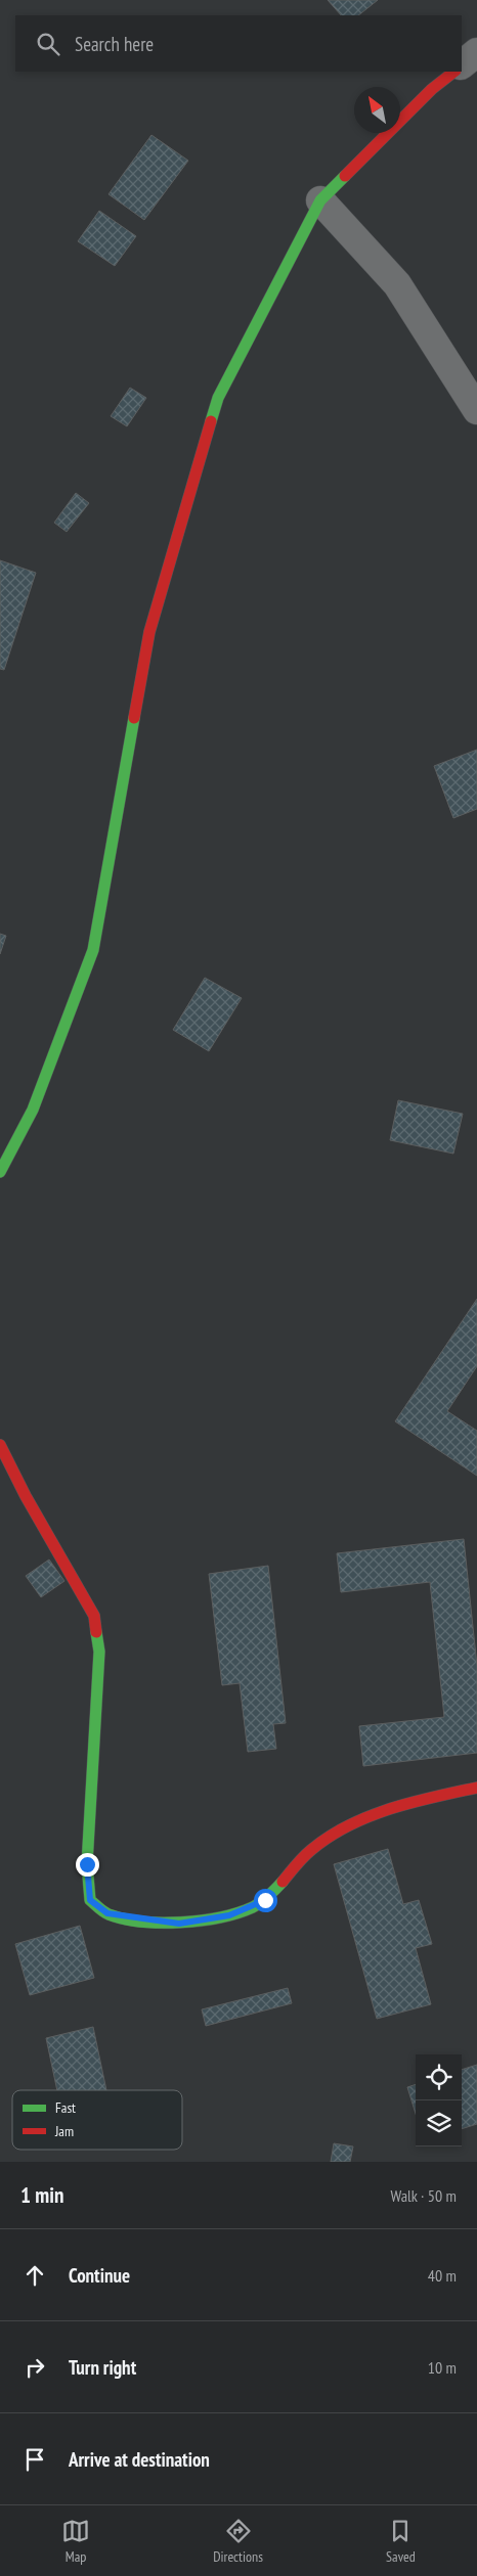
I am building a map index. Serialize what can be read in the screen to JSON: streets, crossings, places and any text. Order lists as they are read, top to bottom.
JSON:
{
  "legend": ["Fast", "Jam"],
  "north": "top left",
  "page": {
    "search": "Search here",
    "heading": ["1 min", "Walk · 50 m"],
    "list": [
      ["Continue", "40 m"],
      ["Turn right", "10 m"],
      "Arrive at destination"
    ],
    "nav": ["Map", "Directions", "Saved"]
  }
}
